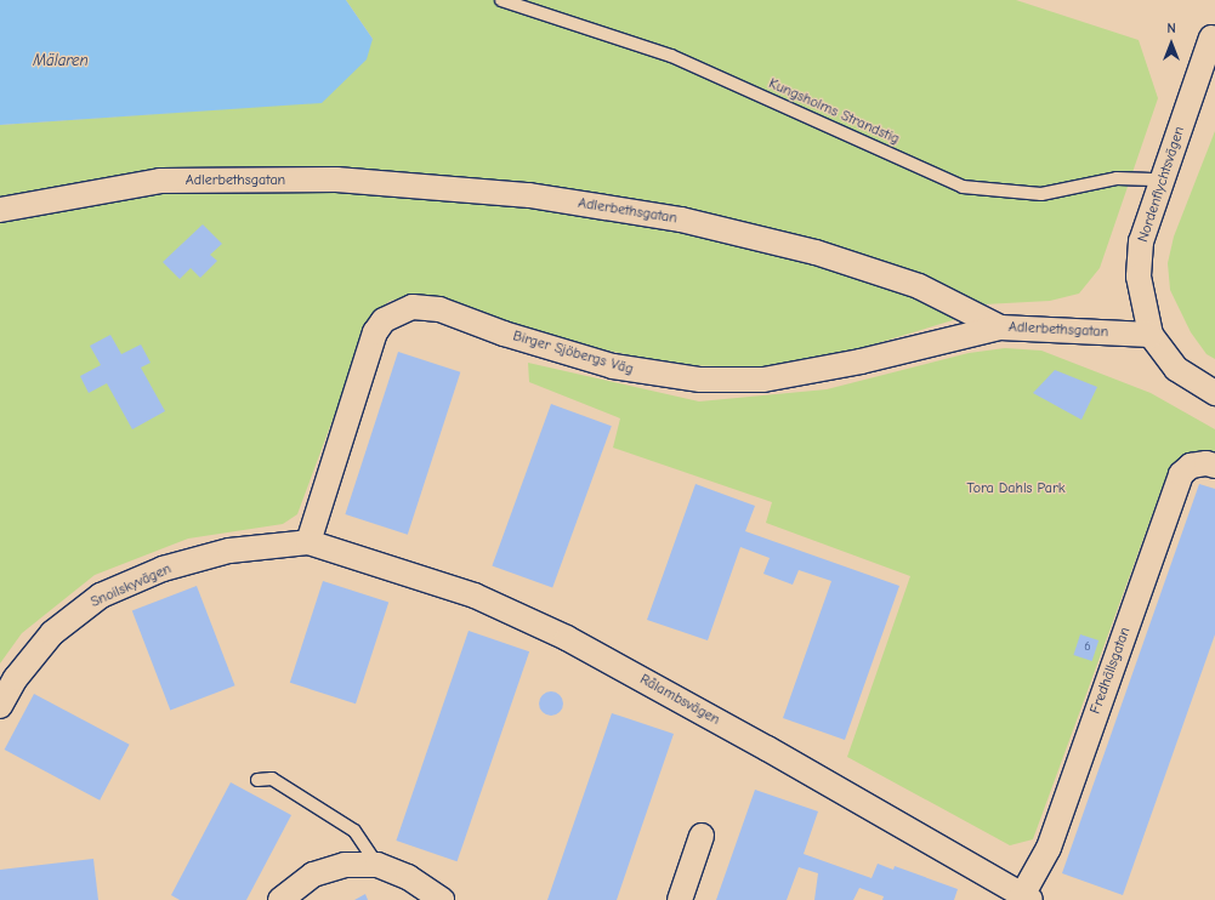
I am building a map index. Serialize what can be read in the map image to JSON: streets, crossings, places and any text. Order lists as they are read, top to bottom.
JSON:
{
  "streets": {
    "street": [
      "Adlerbethsgatan",
      "Nordenflychtsvägen",
      "Birger Sjöbergs Väg",
      "Snoilskyvägen",
      "Fredhällsgatan",
      "Rålambsvägen"
    ],
    "lane": ["Kungsholms Strandstig"]
  },
  "crossings": [
    ["Kungsholms Strandstig", "Nordenflychtsvägen"],
    ["Adlerbethsgatan", "Nordenflychtsvägen"],
    ["Adlerbethsgatan", "Birger Sjöbergs Väg"],
    ["Birger Sjöbergs Väg", "Snoilskyvägen"],
    ["Birger Sjöbergs Väg", "Rålambsvägen"],
    ["Snoilskyvägen", "Rålambsvägen"],
    ["Fredhällsgatan", "Rålambsvägen"]
  ],
  "water": ["Mälaren"],
  "parks": ["Tora Dahls Park"],
  "house_numbers": ["6"],
  "north": "top"
}
